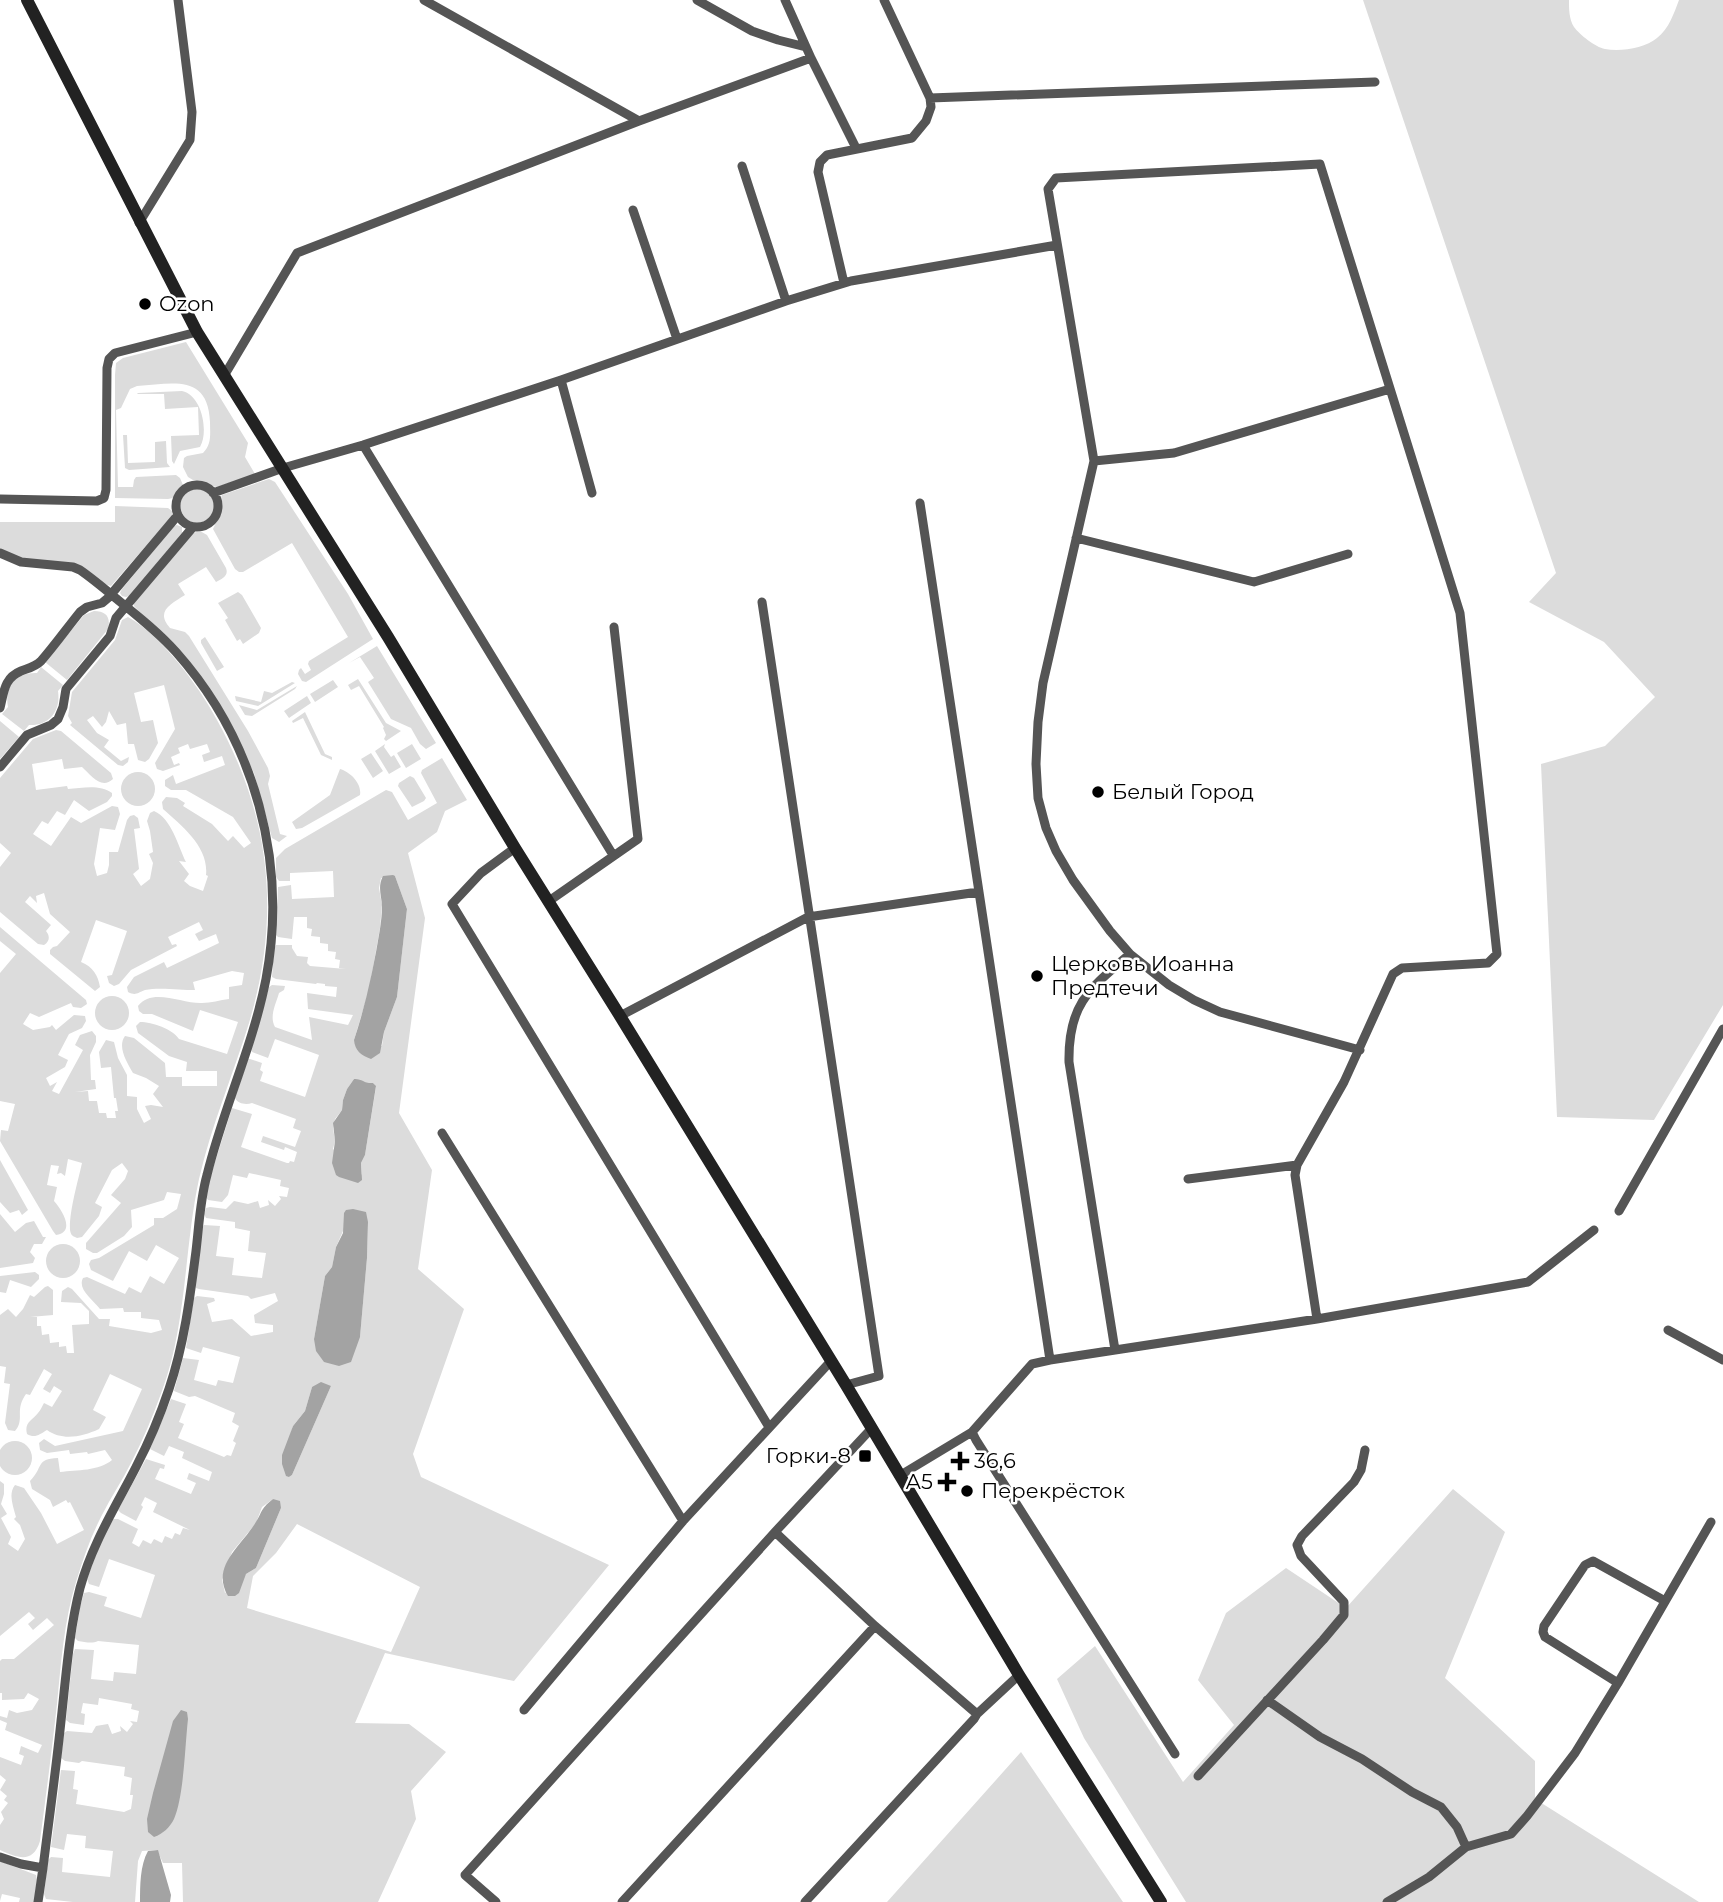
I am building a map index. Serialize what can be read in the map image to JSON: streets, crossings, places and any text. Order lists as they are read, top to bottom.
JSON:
{
  "places": {
    "other": [
      "Ozon",
      "Белый Город",
      "Церковь Иоанна Предтечи",
      "Перекрёсток"
    ],
    "transit": ["Горки-8"],
    "health": ["36,6", "А5"]
  }
}
